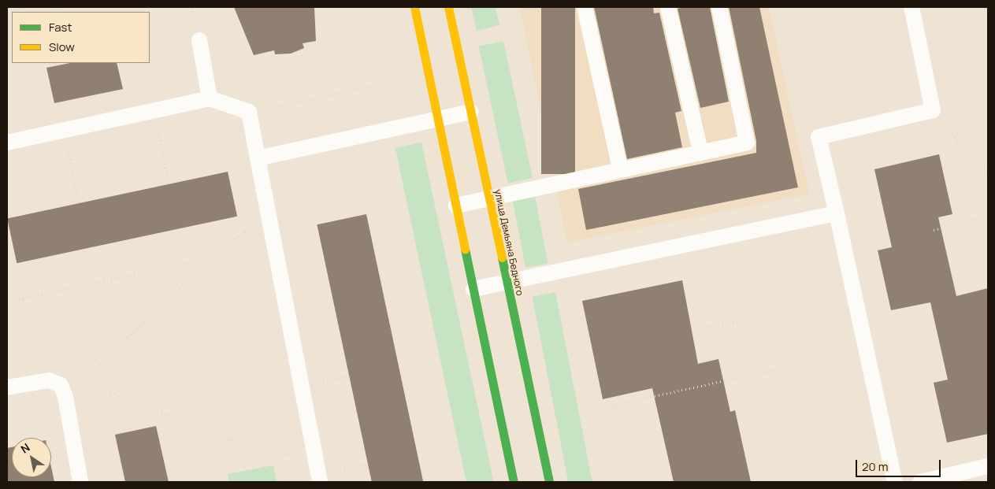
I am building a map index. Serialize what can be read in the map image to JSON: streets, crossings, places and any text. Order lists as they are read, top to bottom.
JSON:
{
  "streets": {
    "street": ["улица Демьяна Бедного"]
  },
  "legend": ["Fast", "Slow"],
  "scale_bar": "20 m",
  "north": "top left"
}
